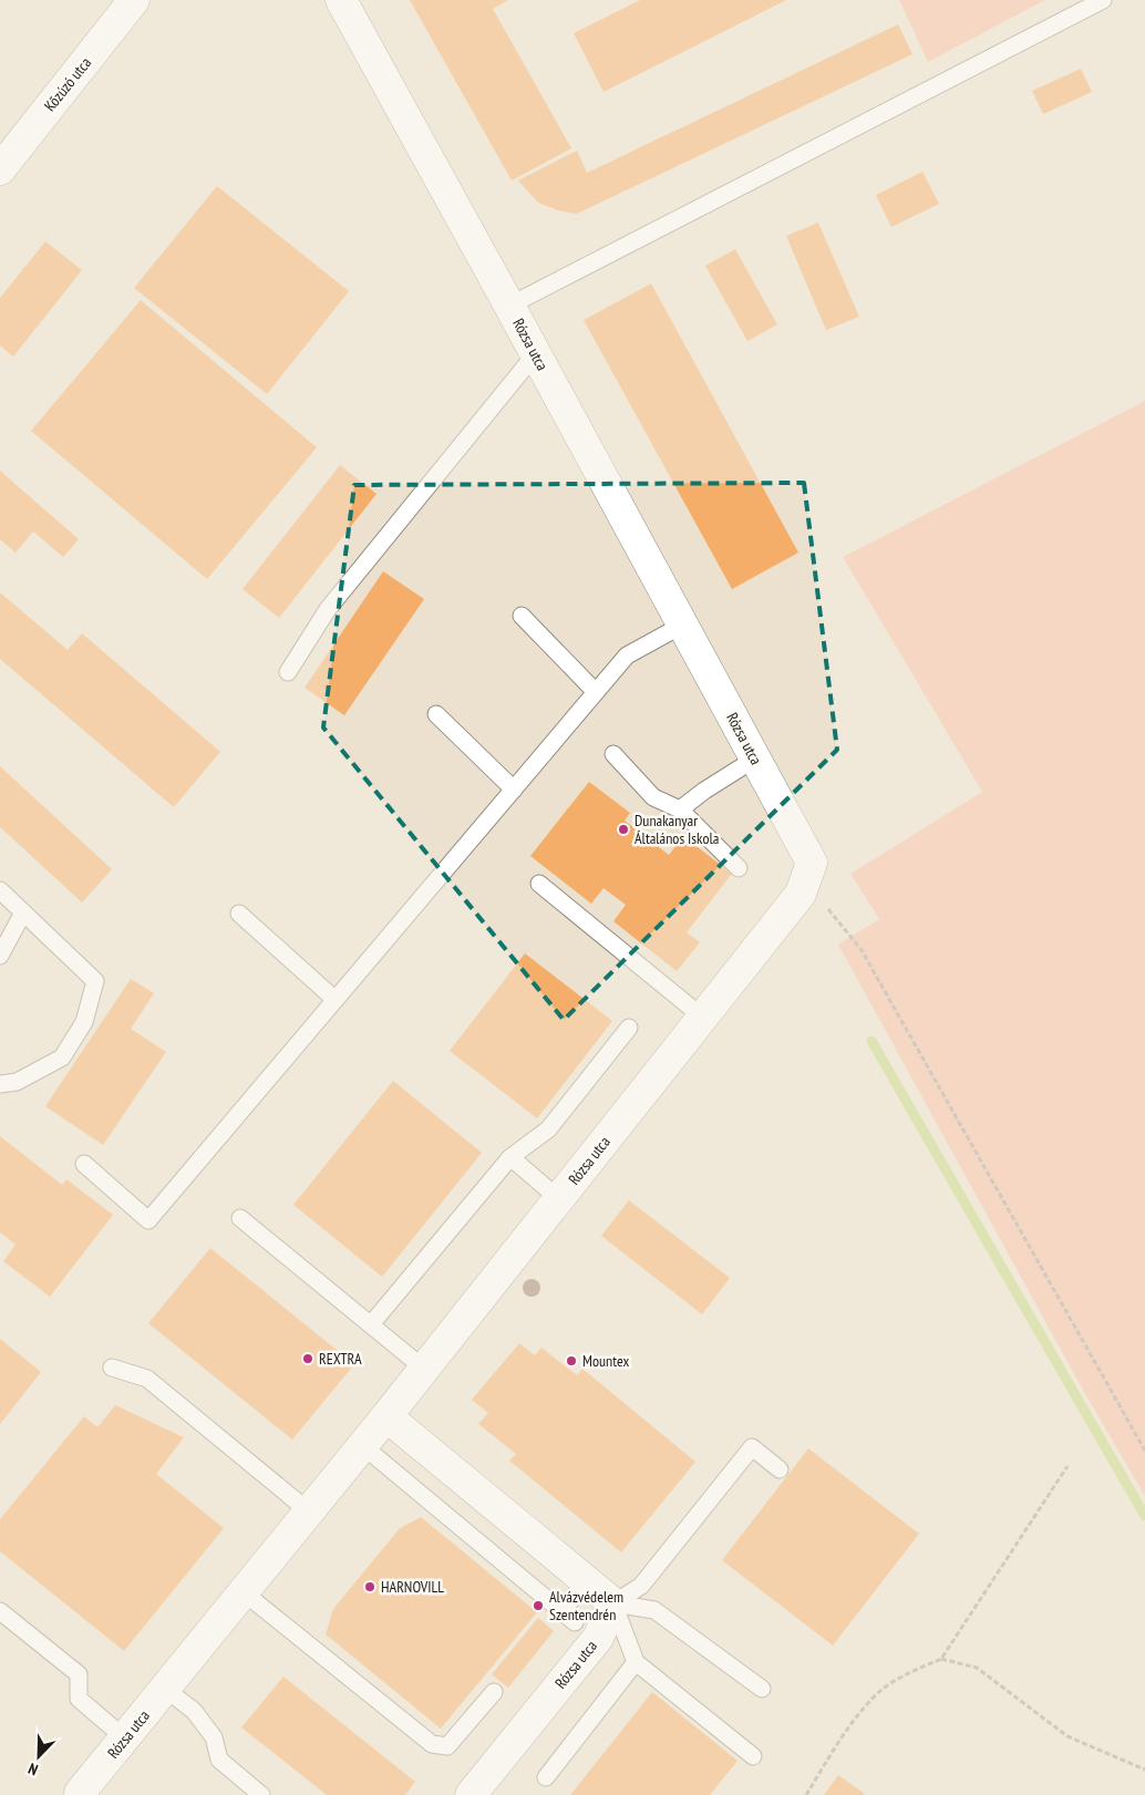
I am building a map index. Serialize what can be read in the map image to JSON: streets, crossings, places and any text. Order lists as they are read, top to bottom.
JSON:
{
  "streets": {
    "street": ["Kőzúzó utca", "Rózsa utca"]
  },
  "places": [
    "Dunakanyar Általános Iskola",
    "REXTRA",
    "Mountex",
    "HARNOVILL",
    "Alvázvédelem Szentendrén"
  ],
  "north": "bottom left"
}
